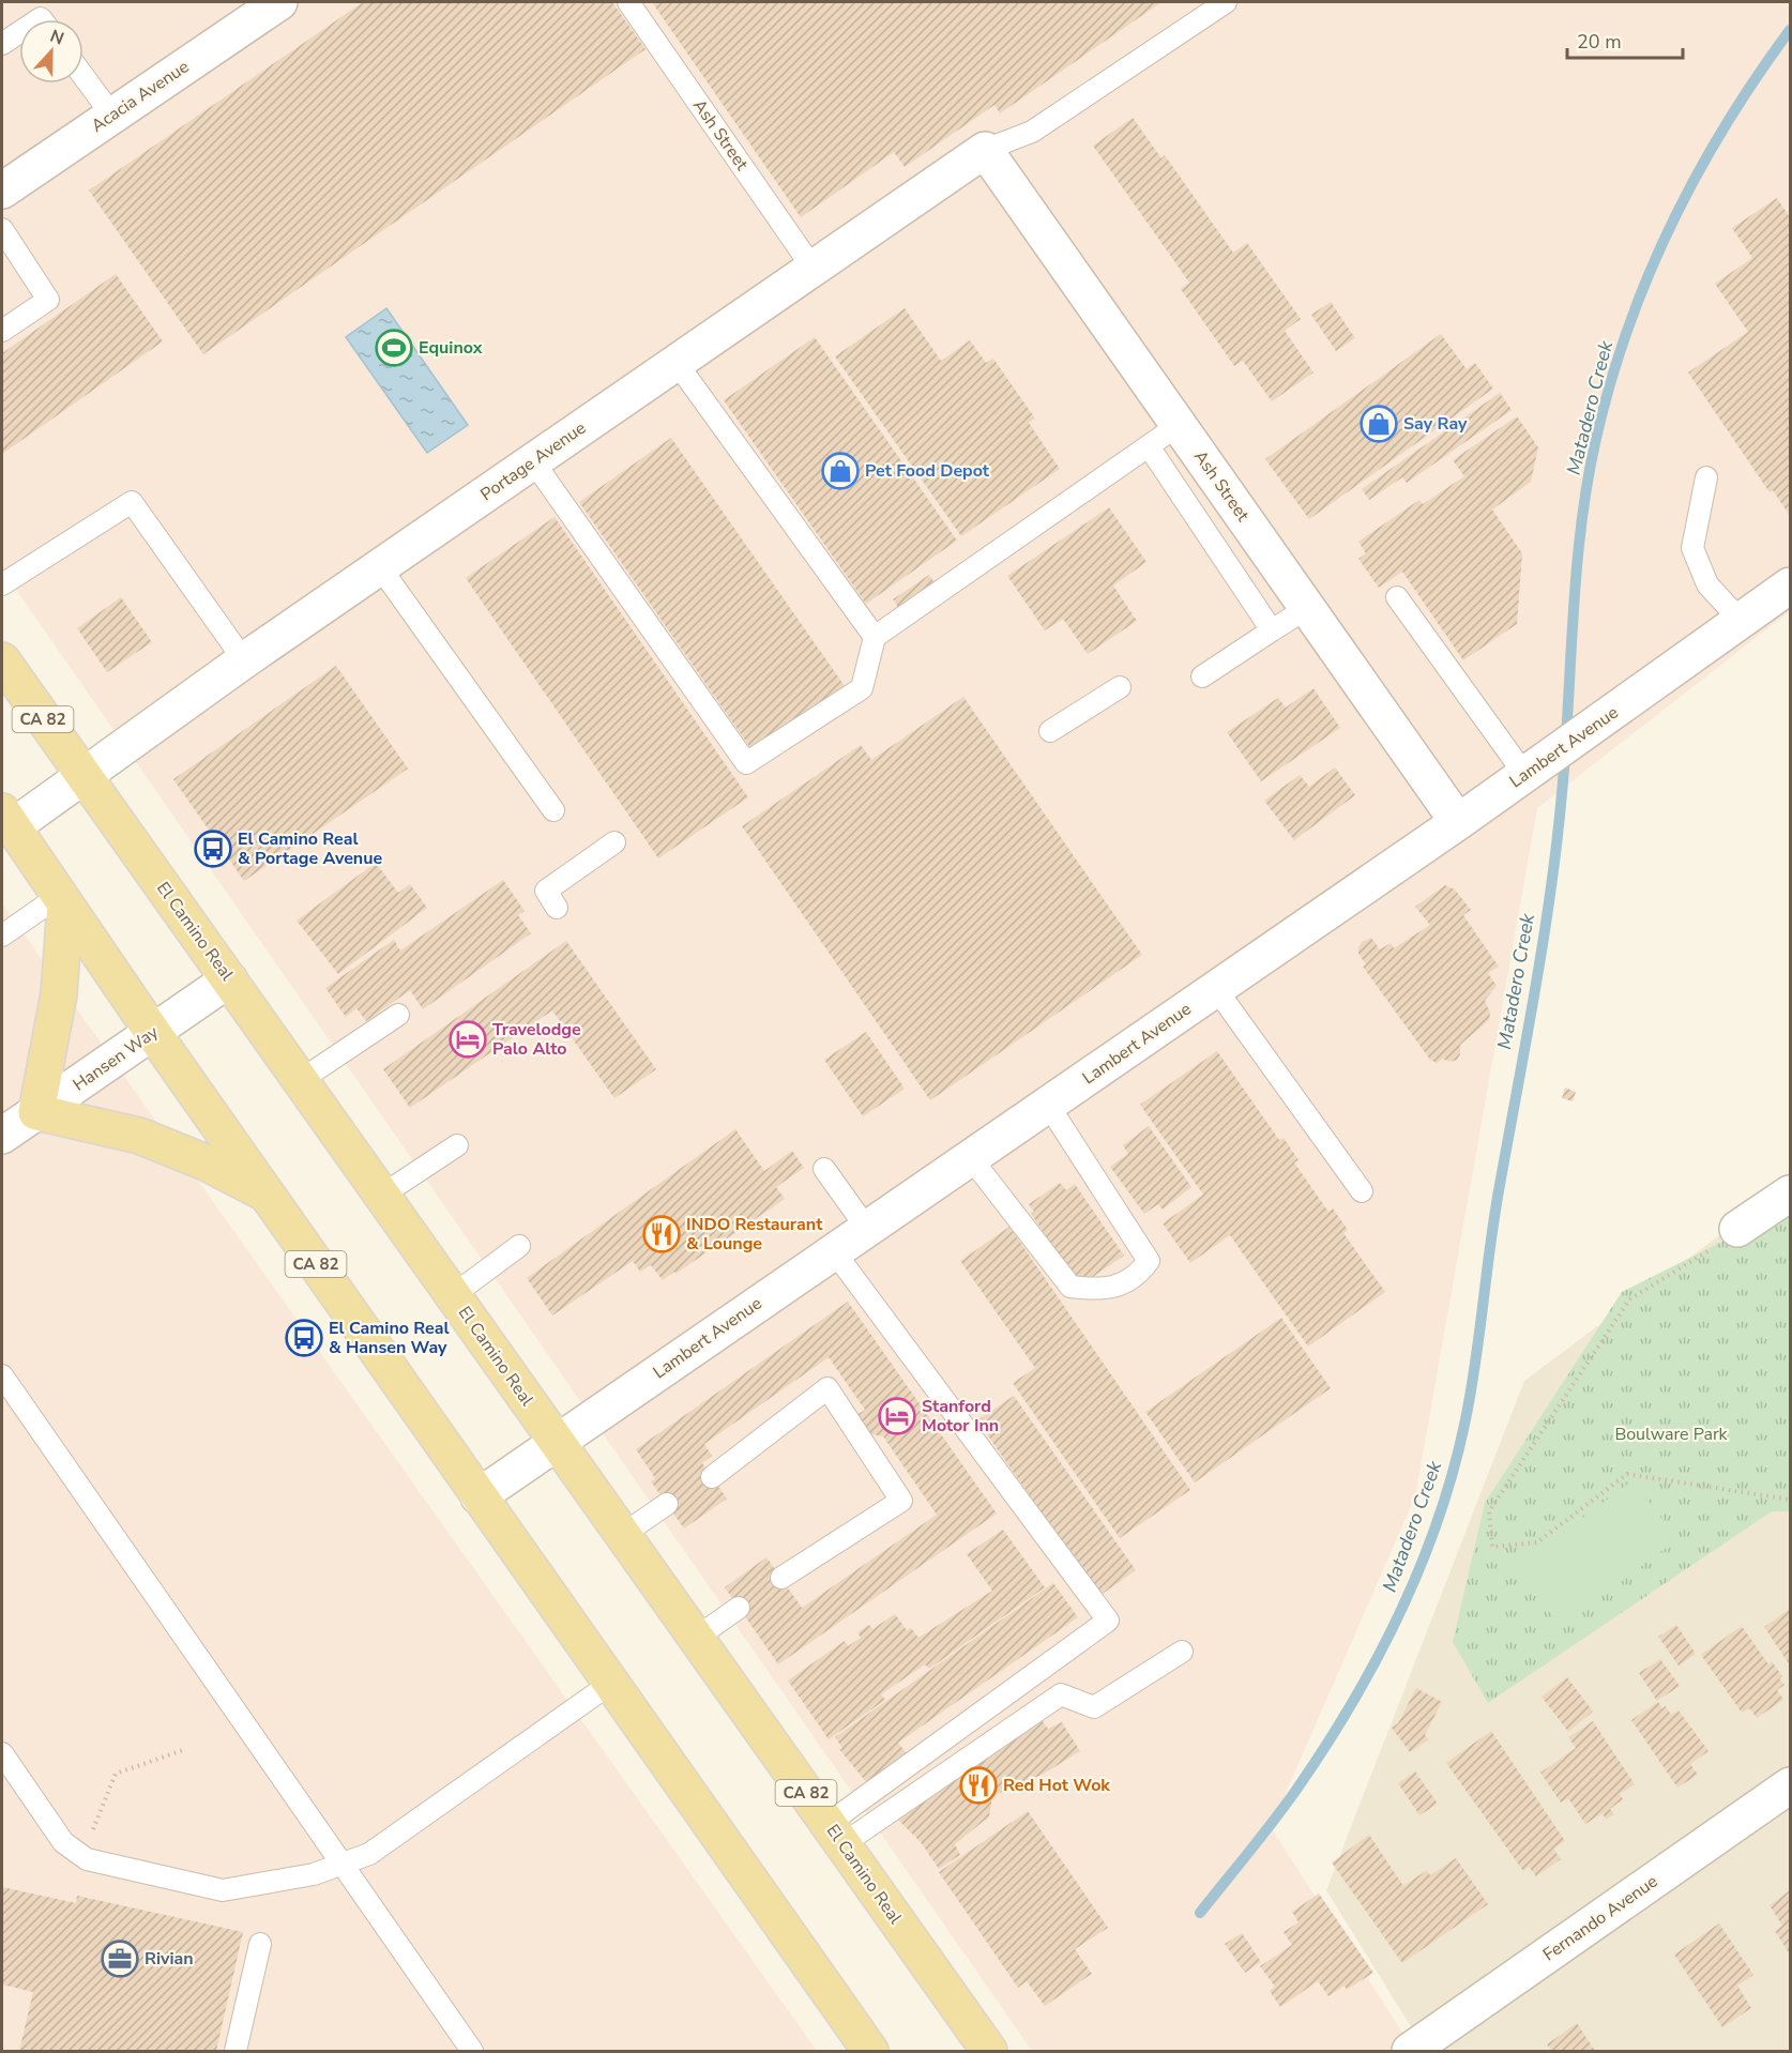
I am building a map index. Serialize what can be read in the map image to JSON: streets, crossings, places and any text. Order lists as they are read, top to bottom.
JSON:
{
  "streets": {
    "main road": ["CA 82", "El Camino Real"],
    "street": [
      "Acacia Avenue",
      "Ash Street",
      "Portage Avenue",
      "Lambert Avenue",
      "Hansen Way",
      "Fernando Avenue"
    ]
  },
  "crossings": [
    ["Ash Street", "Portage Avenue"],
    ["Ash Street", "Lambert Avenue"],
    ["Portage Avenue", "CA 82"],
    ["Portage Avenue", "El Camino Real"],
    ["CA 82", "Lambert Avenue"],
    ["CA 82", "Hansen Way"],
    ["Lambert Avenue", "El Camino Real"],
    ["El Camino Real", "Hansen Way"]
  ],
  "water": ["Matadero Creek"],
  "parks": ["Boulware Park"],
  "places": {
    "sports": ["Equinox"],
    "shop": ["Say Ray", "Pet Food Depot"],
    "bus stop": ["El Camino Real & Portage Avenue", "El Camino Real & Hansen Way"],
    "hotel": ["Travelodge Palo Alto", "Stanford Motor Inn"],
    "restaurant": ["INDO Restaurant & Lounge", "Red Hot Wok"],
    "office": ["Rivian"]
  },
  "scale_bar": "20 m",
  "north": "top"
}
